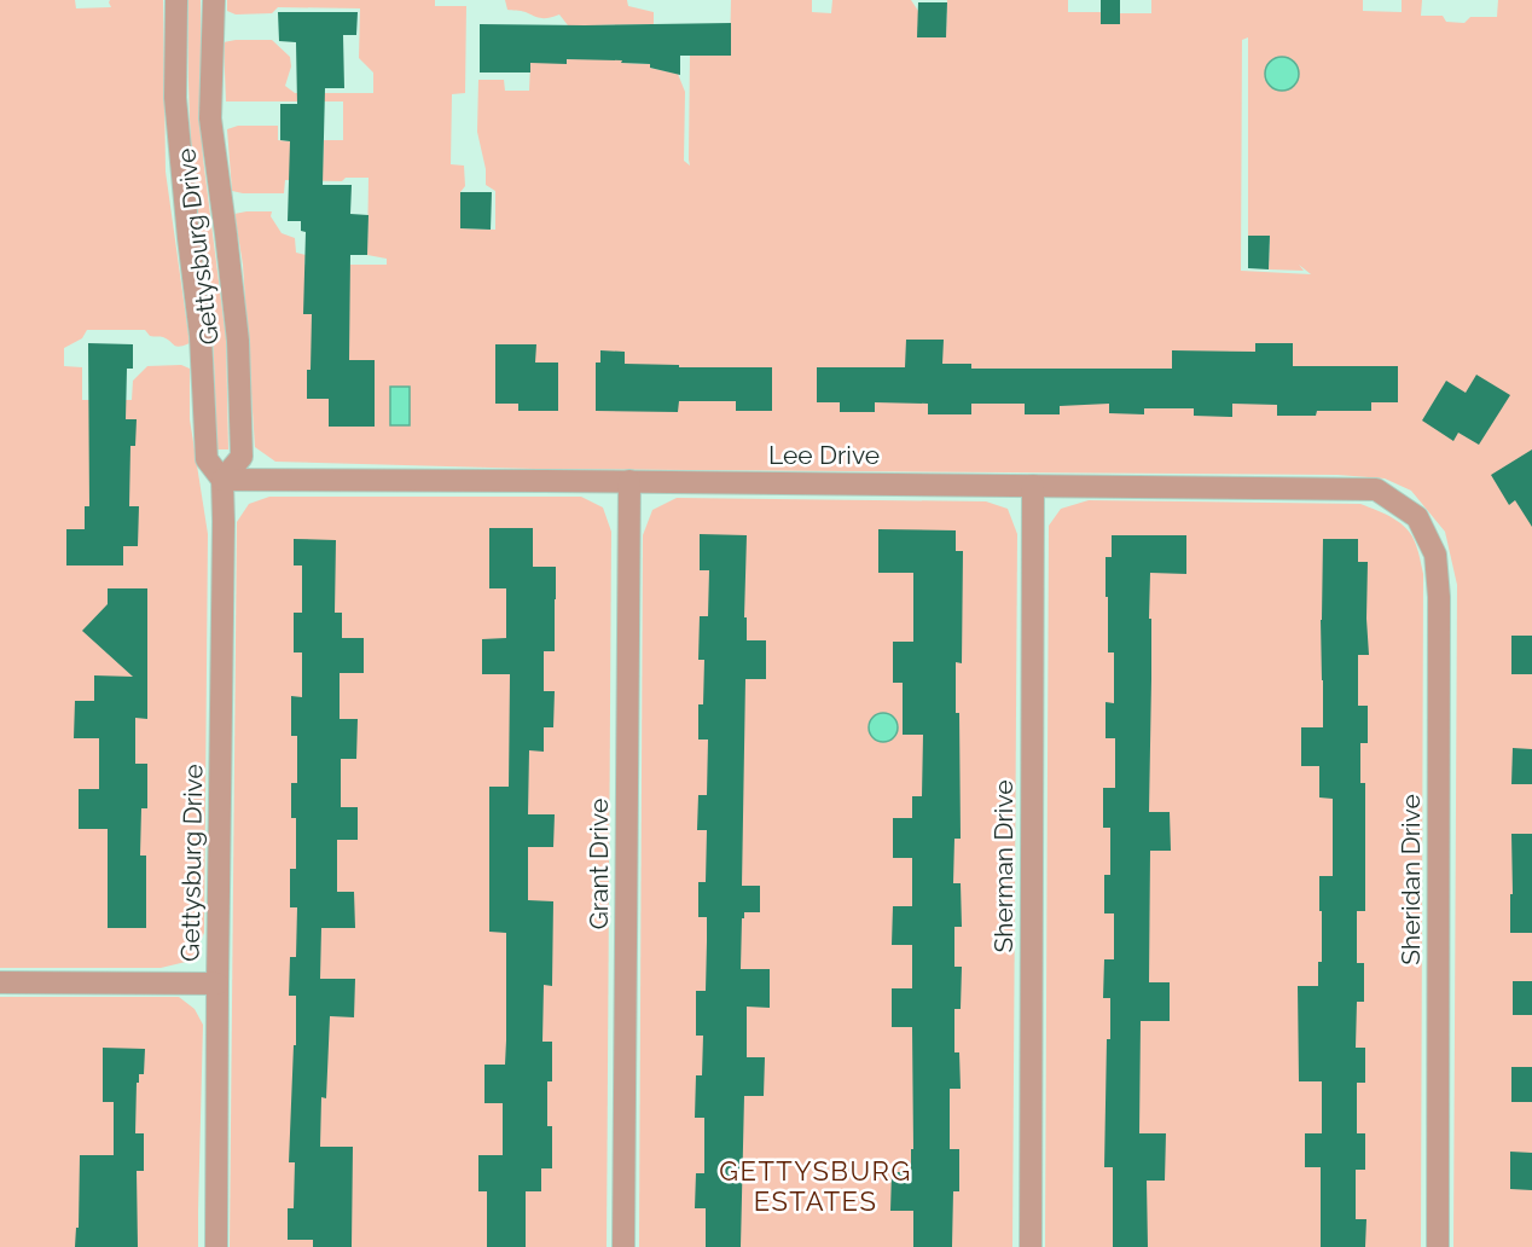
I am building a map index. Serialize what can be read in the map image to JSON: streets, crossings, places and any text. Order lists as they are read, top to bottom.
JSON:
{
  "streets": {
    "street": [
      "Gettysburg Drive",
      "Lee Drive",
      "Grant Drive",
      "Sherman Drive",
      "Sheridan Drive"
    ]
  },
  "crossings": [
    ["Gettysburg Drive", "Lee Drive"],
    ["Lee Drive", "Grant Drive"],
    ["Lee Drive", "Sherman Drive"],
    ["Lee Drive", "Sheridan Drive"]
  ],
  "districts": ["GETTYSBURG ESTATES"]
}
